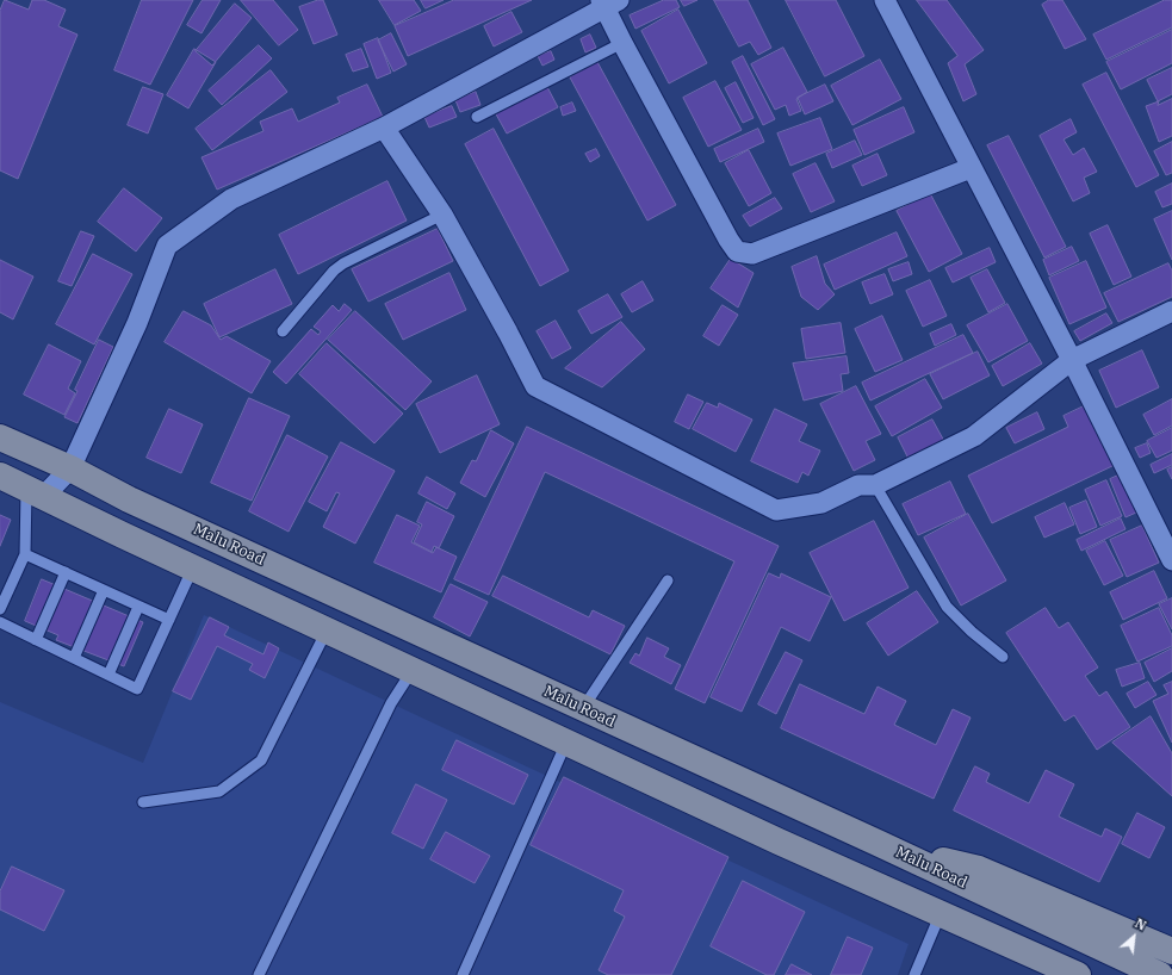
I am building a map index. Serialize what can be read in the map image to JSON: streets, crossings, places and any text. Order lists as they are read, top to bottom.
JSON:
{
  "streets": {
    "main road": ["Malu Road"]
  },
  "north": "top right"
}
